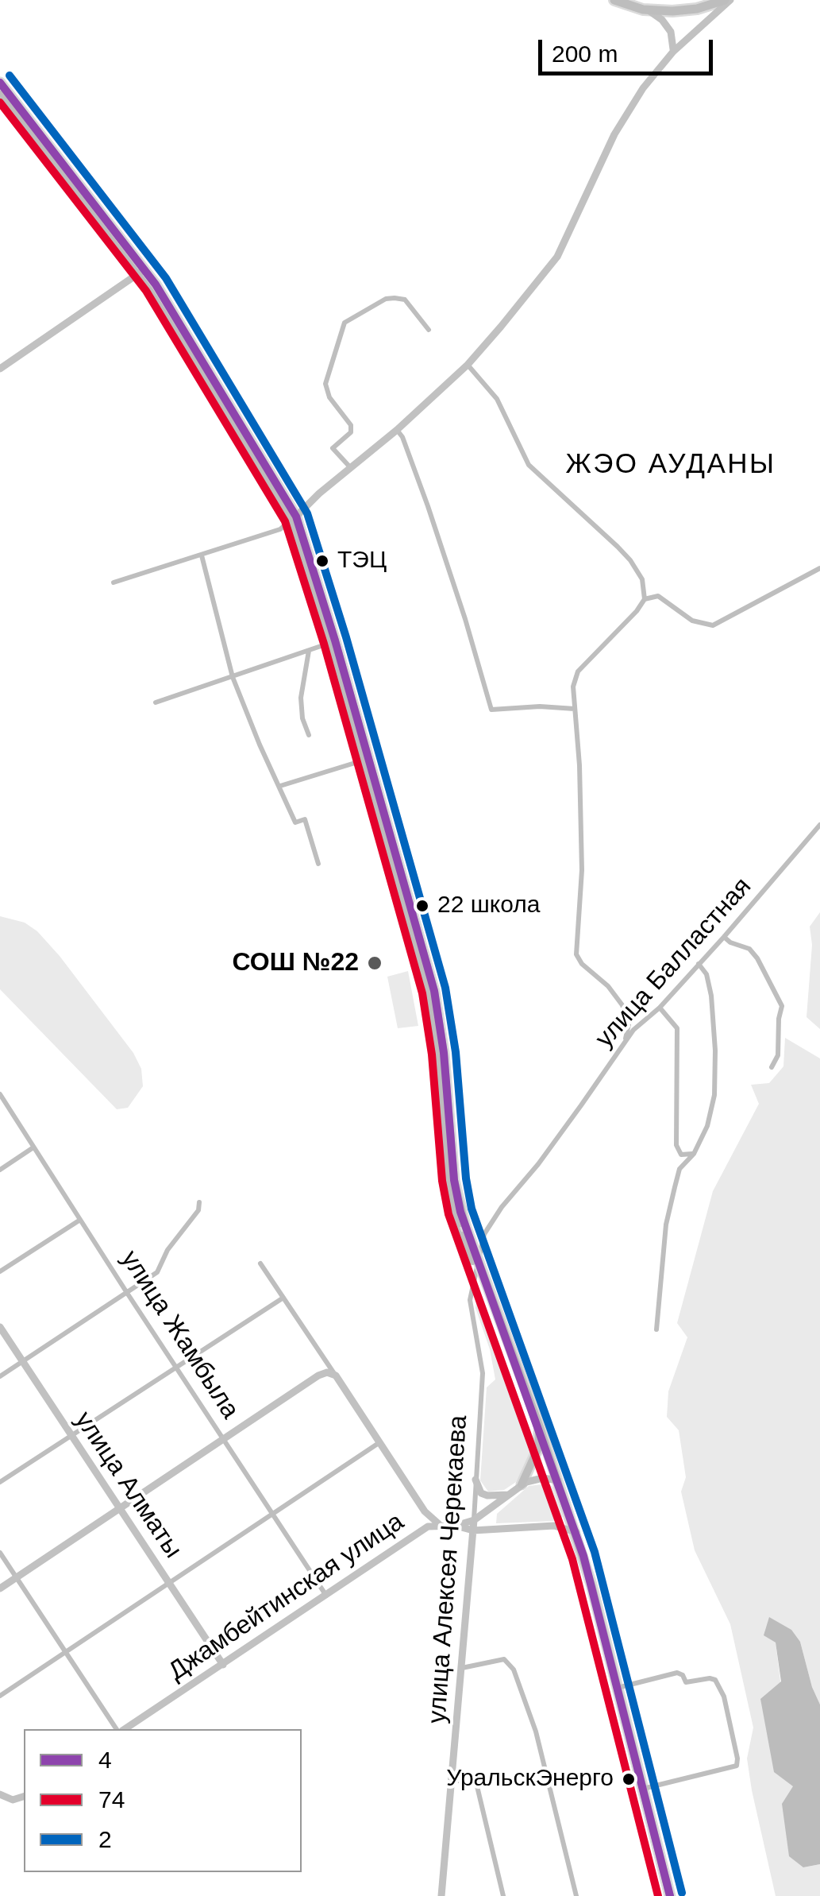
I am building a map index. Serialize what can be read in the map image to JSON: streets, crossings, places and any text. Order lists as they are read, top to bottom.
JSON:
{
  "streets": {
    "street": [
      "улица Балластная",
      "улица Жамбыла",
      "улица Алматы",
      "улица Алексея Черекаева",
      "Джамбейтинская улица"
    ]
  },
  "crossings": [
    ["улица Балластная", "улица Алексея Черекаева"],
    ["улица Жамбыла", "Джамбейтинская улица"],
    ["улица Алматы", "Джамбейтинская улица"],
    ["улица Алексея Черекаева", "Джамбейтинская улица"]
  ],
  "districts": ["ЖЭО АУДАНЫ"],
  "places": [
    "ТЭЦ",
    "22 школа",
    "СОШ №22",
    "УральскЭнерго"
  ],
  "lines": ["transit line 2", "transit line 4", "transit line 74"],
  "legend": ["4", "74", "2"],
  "scale_bar": "200 m"
}
